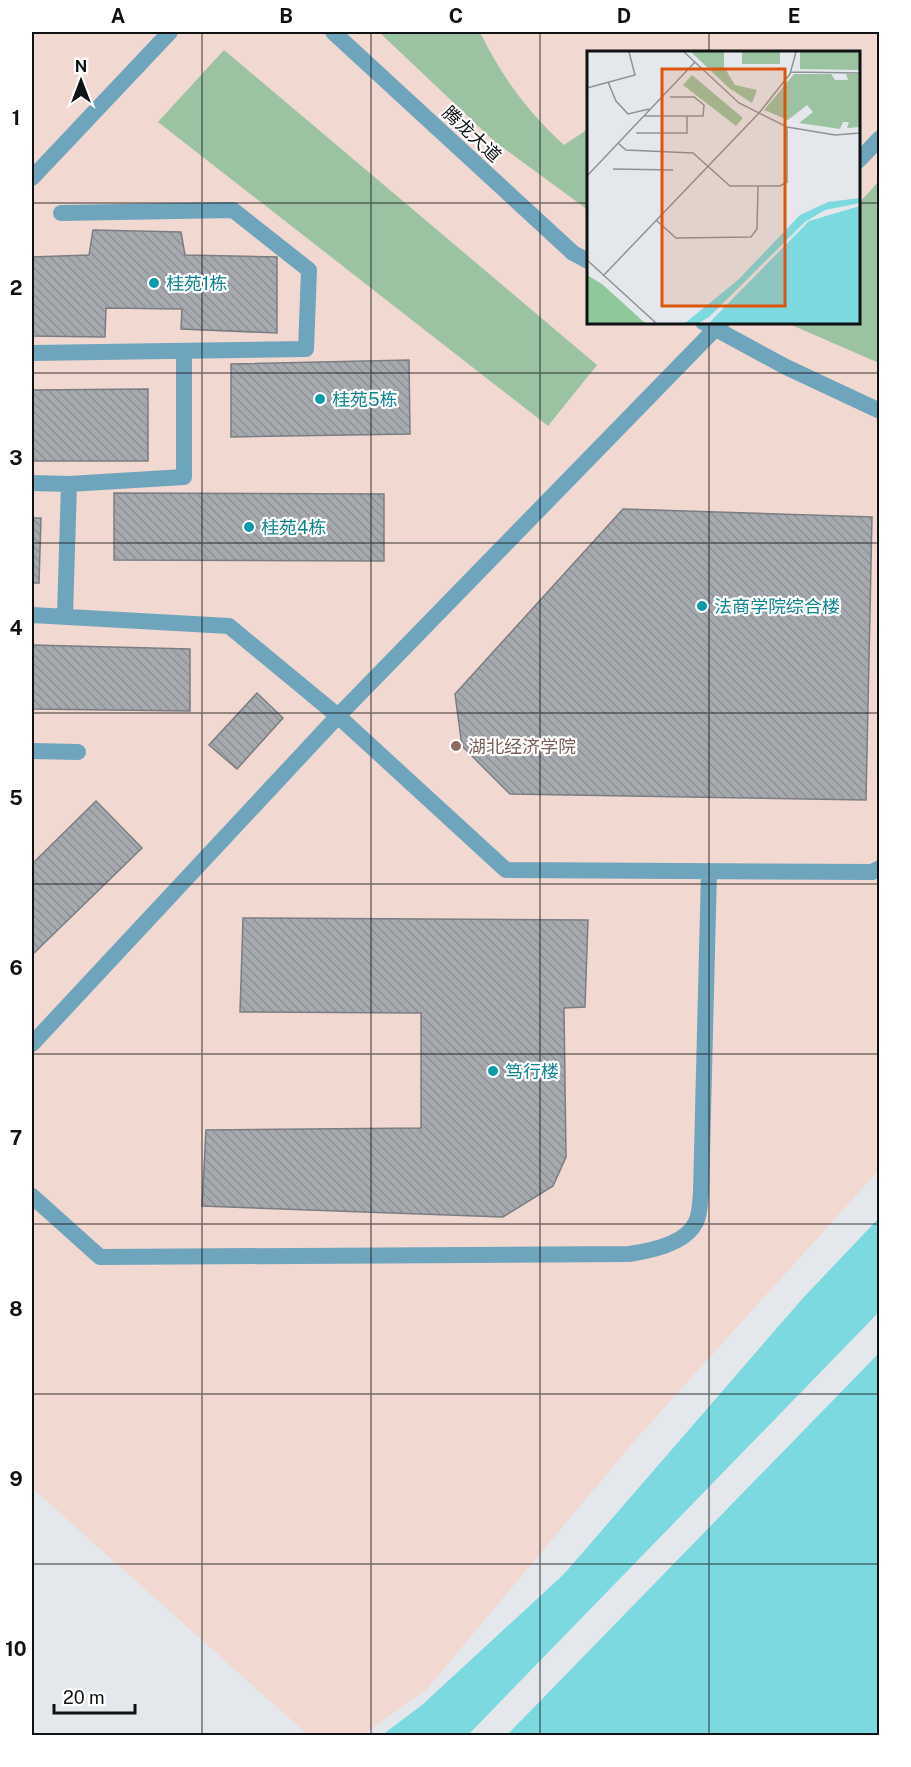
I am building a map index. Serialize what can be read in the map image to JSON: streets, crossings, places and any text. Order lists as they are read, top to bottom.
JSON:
{
  "streets": {
    "street": ["腾龙大道"]
  },
  "places": [
    "桂苑1栋",
    "桂苑5栋",
    "桂苑4栋",
    "法商学院综合楼",
    "湖北经济学院",
    "笃行楼"
  ],
  "scale_bar": "20 m",
  "north": "top",
  "grid": {
    "columns": [
      "A",
      "B",
      "C",
      "D",
      "E"
    ],
    "rows": [
      "1",
      "2",
      "3",
      "4",
      "5",
      "6",
      "7",
      "8",
      "9",
      "10"
    ]
  }
}
